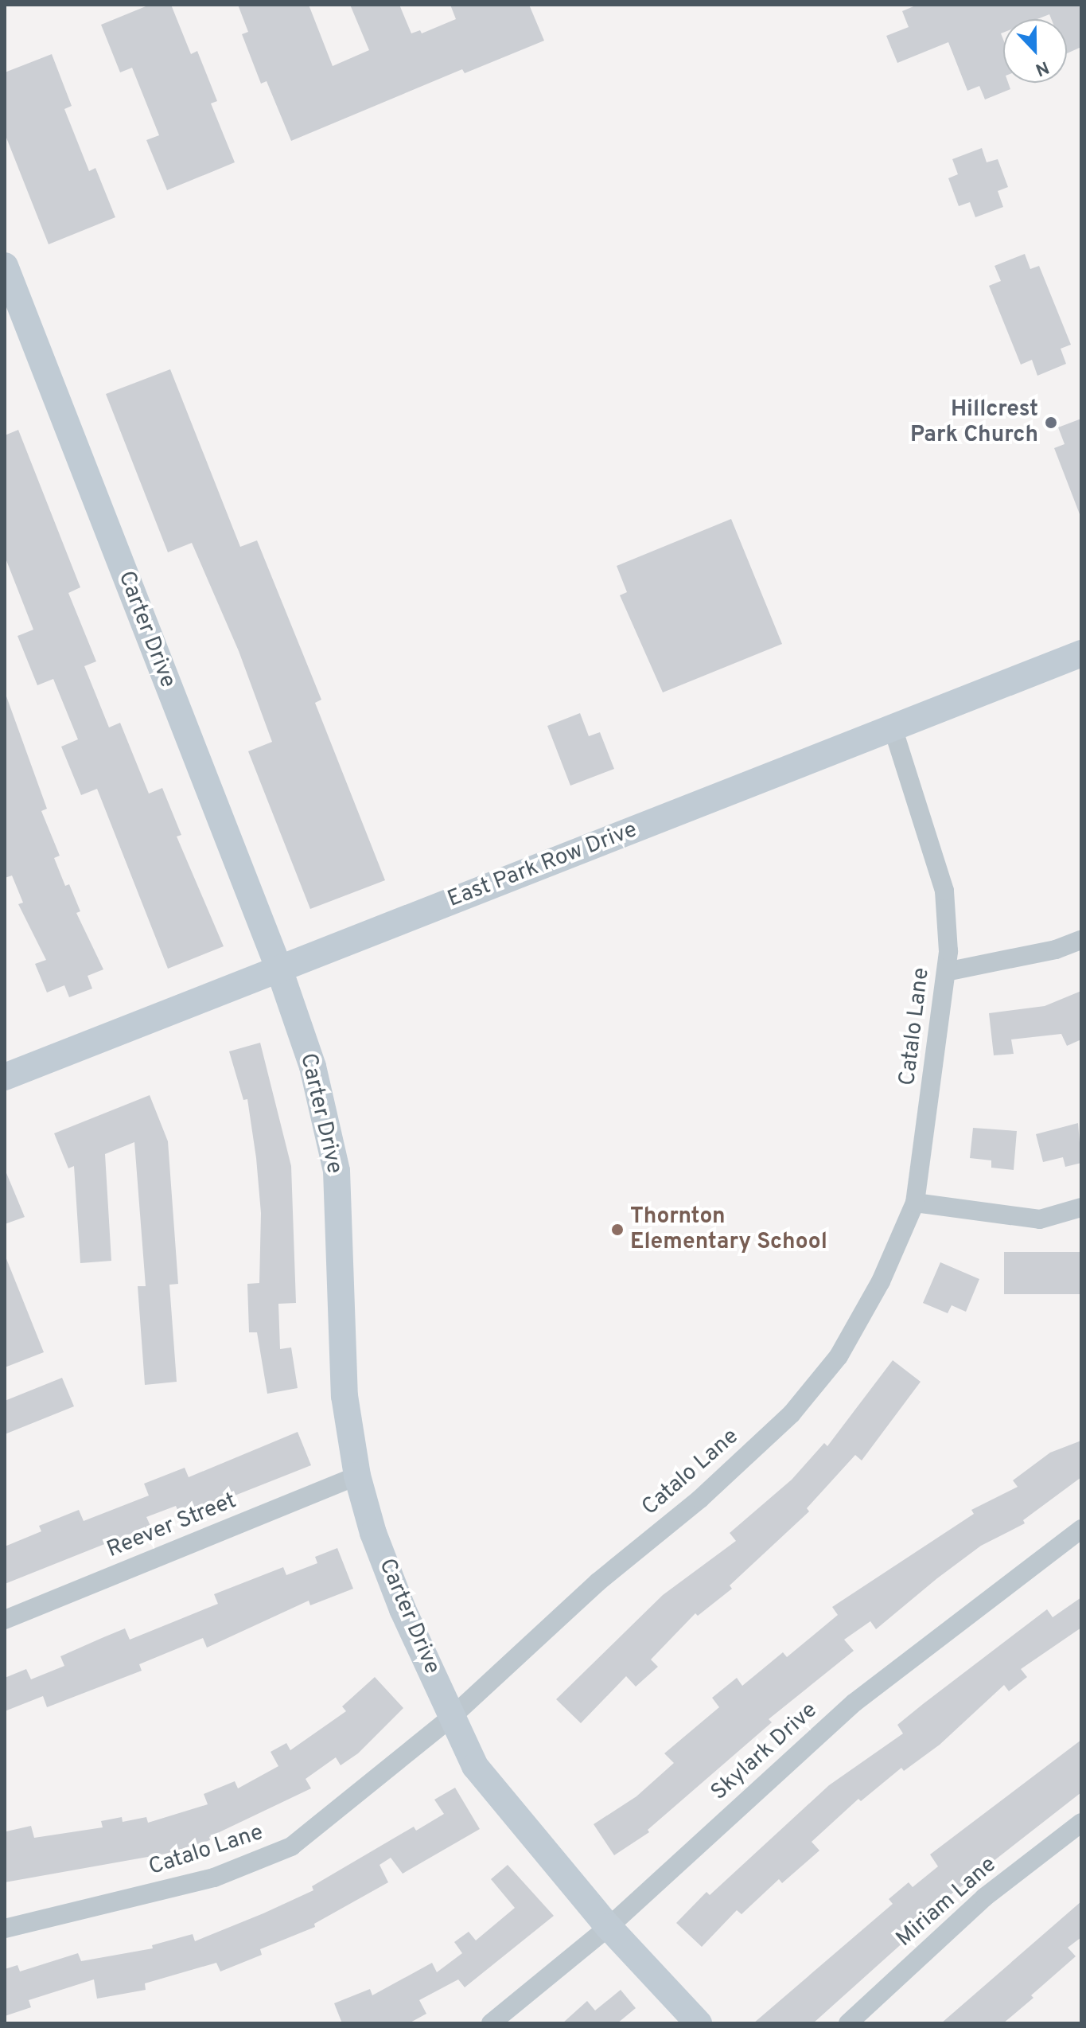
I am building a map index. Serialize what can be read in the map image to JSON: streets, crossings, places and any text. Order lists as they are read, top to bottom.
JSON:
{
  "streets": {
    "street": [
      "Carter Drive",
      "East Park Row Drive",
      "Catalo Lane",
      "Reever Street",
      "Skylark Drive",
      "Miriam Lane"
    ]
  },
  "crossings": [
    ["Carter Drive", "East Park Row Drive"],
    ["Carter Drive", "Catalo Lane"],
    ["Carter Drive", "Reever Street"],
    ["Carter Drive", "Skylark Drive"],
    ["East Park Row Drive", "Catalo Lane"]
  ],
  "places": ["Hillcrest Park Church", "Thornton Elementary School"],
  "north": "bottom"
}
